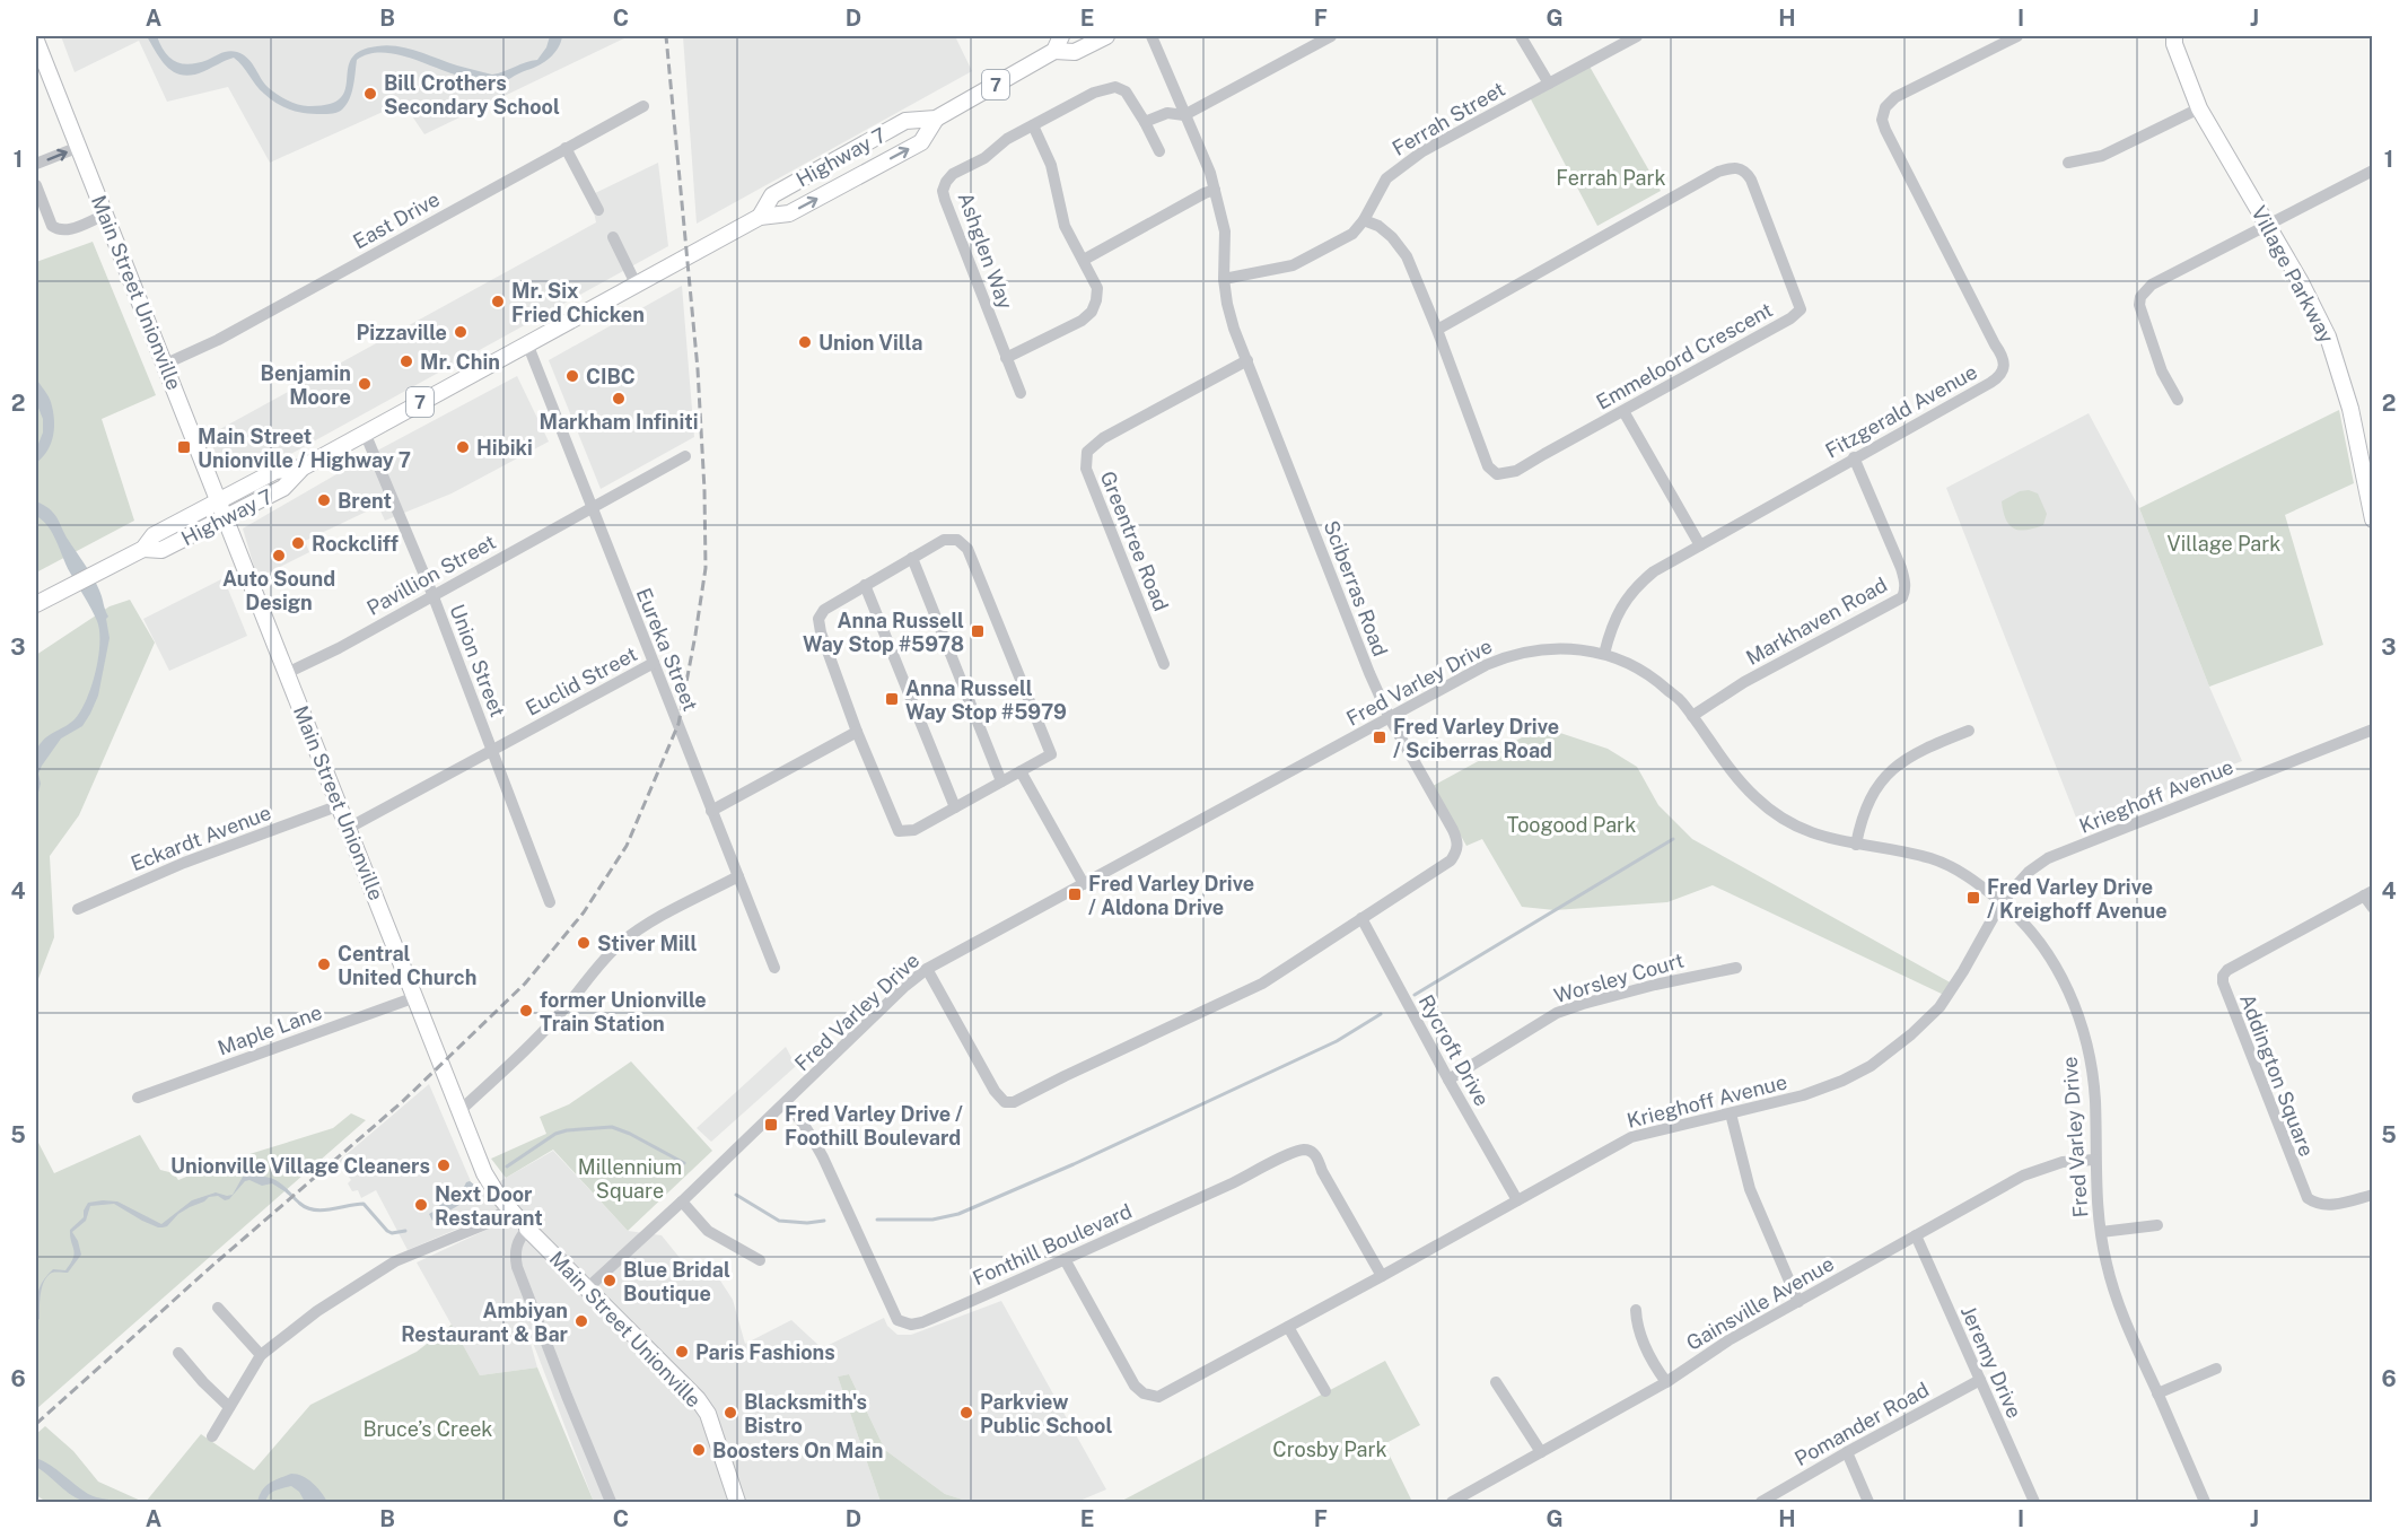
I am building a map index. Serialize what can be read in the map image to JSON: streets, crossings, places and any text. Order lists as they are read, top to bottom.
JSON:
{
  "streets": {
    "main road": [
      "7",
      "Highway 7",
      "Village Parkway",
      "Main Street Unionville"
    ],
    "street": [
      "Ferrah Street",
      "East Drive",
      "Ashglen Way",
      "Emmeloord Crescent",
      "Fitzgerald Avenue",
      "Greentree Road",
      "Pavillion Street",
      "Sciberras Road",
      "Markhaven Road",
      "Eureka Street",
      "Union Street",
      "Euclid Street",
      "Fred Varley Drive",
      "Krieghoff Avenue",
      "Eckardt Avenue",
      "Worsley Court",
      "Maple Lane",
      "Rycroft Drive",
      "Addington Square",
      "Fonthill Boulevard",
      "Gainsville Avenue",
      "Jeremy Drive",
      "Pomander Road"
    ]
  },
  "crossings": [
    ["Ferrah Street", "Emmeloord Crescent"],
    ["Ferrah Street", "Sciberras Road"],
    ["Highway 7", "Main Street Unionville"],
    ["Highway 7", "Eureka Street"],
    ["Highway 7", "Union Street"],
    ["East Drive", "Main Street Unionville"],
    ["Main Street Unionville", "Pavillion Street"],
    ["Main Street Unionville", "Euclid Street"],
    ["Main Street Unionville", "Fred Varley Drive"],
    ["Main Street Unionville", "Eckardt Avenue"],
    ["Main Street Unionville", "Maple Lane"],
    ["Fitzgerald Avenue", "Markhaven Road"],
    ["Fitzgerald Avenue", "Fred Varley Drive"],
    ["Greentree Road", "Sciberras Road"],
    ["Pavillion Street", "Eureka Street"],
    ["Pavillion Street", "Union Street"],
    ["Sciberras Road", "Fred Varley Drive"],
    ["Sciberras Road", "Rycroft Drive"],
    ["Markhaven Road", "Fred Varley Drive"],
    ["Eureka Street", "Euclid Street"],
    ["Union Street", "Euclid Street"],
    ["Fred Varley Drive", "Krieghoff Avenue"],
    ["Fred Varley Drive", "Fonthill Boulevard"],
    ["Fred Varley Drive", "Gainsville Avenue"],
    ["Krieghoff Avenue", "Rycroft Drive"],
    ["Krieghoff Avenue", "Fonthill Boulevard"],
    ["Worsley Court", "Rycroft Drive"],
    ["Gainsville Avenue", "Jeremy Drive"],
    ["Jeremy Drive", "Pomander Road"]
  ],
  "parks": [
    "Ferrah Park",
    "Village Park",
    "Toogood Park",
    "Millennium Square",
    "Bruce’s Creek",
    "Crosby Park"
  ],
  "places": {
    "other": [
      "Bill Crothers Secondary School",
      "Mr. Six Fried Chicken",
      "Pizzaville",
      "Union Villa",
      "Mr. Chin",
      "CIBC",
      "Benjamin Moore",
      "Markham Infiniti",
      "Hibiki",
      "Brent",
      "Rockcliff",
      "Auto Sound Design",
      "Stiver Mill",
      "Central United Church",
      "former Unionville Train Station",
      "Unionville Village Cleaners",
      "Next Door Restaurant",
      "Blue Bridal Boutique",
      "Ambiyan Restaurant & Bar",
      "Paris Fashions",
      "Blacksmith's Bistro",
      "Parkview Public School",
      "Boosters On Main"
    ],
    "transit": [
      "Main Street Unionville / Highway 7",
      "Anna Russell Way Stop #5978",
      "Anna Russell Way Stop #5979",
      "Fred Varley Drive / Sciberras Road",
      "Fred Varley Drive / Aldona Drive",
      "Fred Varley Drive / Kreighoff Avenue",
      "Fred Varley Drive / Foothill Boulevard"
    ]
  },
  "grid": {
    "columns": [
      "A",
      "B",
      "C",
      "D",
      "E",
      "F",
      "G",
      "H",
      "I",
      "J"
    ],
    "rows": [
      "1",
      "2",
      "3",
      "4",
      "5",
      "6"
    ]
  }
}
